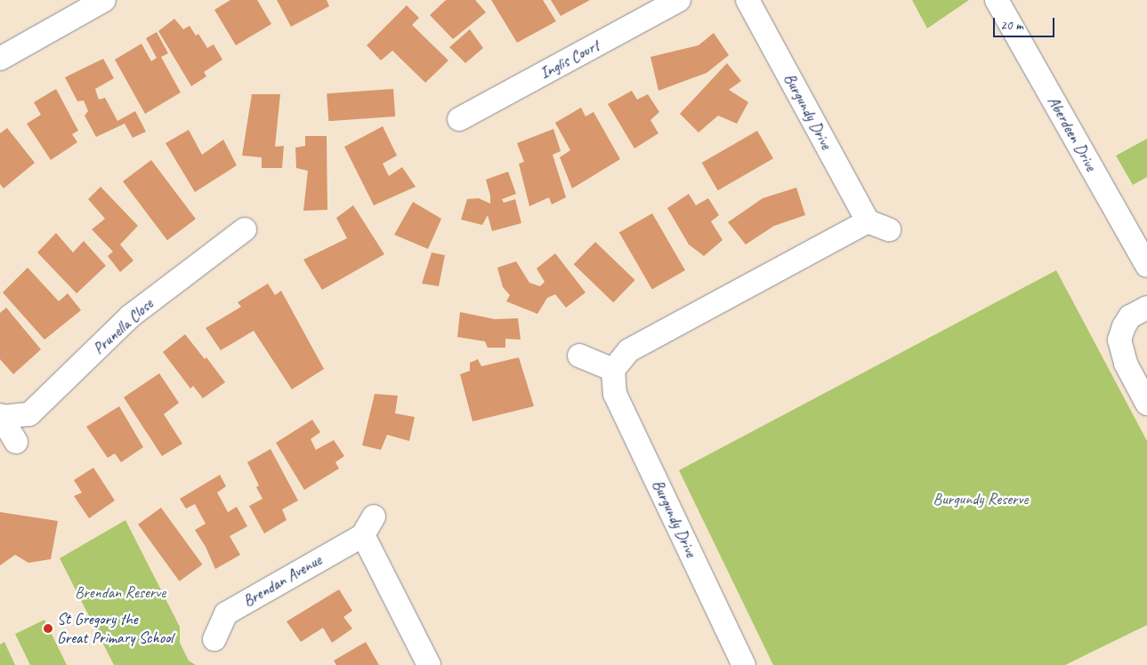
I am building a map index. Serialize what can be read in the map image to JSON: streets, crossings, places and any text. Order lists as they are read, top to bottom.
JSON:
{
  "streets": {
    "street": [
      "Inglis Court",
      "Burgundy Drive",
      "Aberdeen Drive",
      "Prunella Close",
      "Brendan Avenue"
    ]
  },
  "parks": ["Burgundy Reserve", "Brendan Reserve"],
  "places": ["St Gregory the Great Primary School"],
  "scale_bar": "20 m"
}
